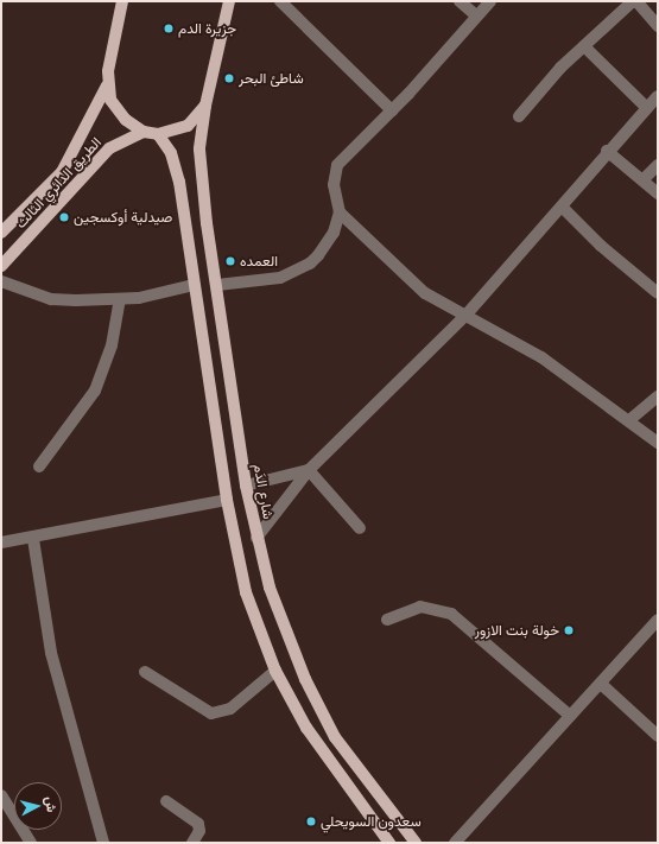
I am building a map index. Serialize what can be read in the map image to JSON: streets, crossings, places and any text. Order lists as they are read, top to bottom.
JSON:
{
  "streets": {
    "main road": ["الطريق الدائري الثالث", "شارع الدَم"]
  },
  "places": [
    "جزيرة الدم",
    "شاطئ البحر",
    "صيدلية أوكسجين",
    "العمده",
    "خولة بنت الازور",
    "سعدون السويحلي"
  ],
  "north": "right"
}
